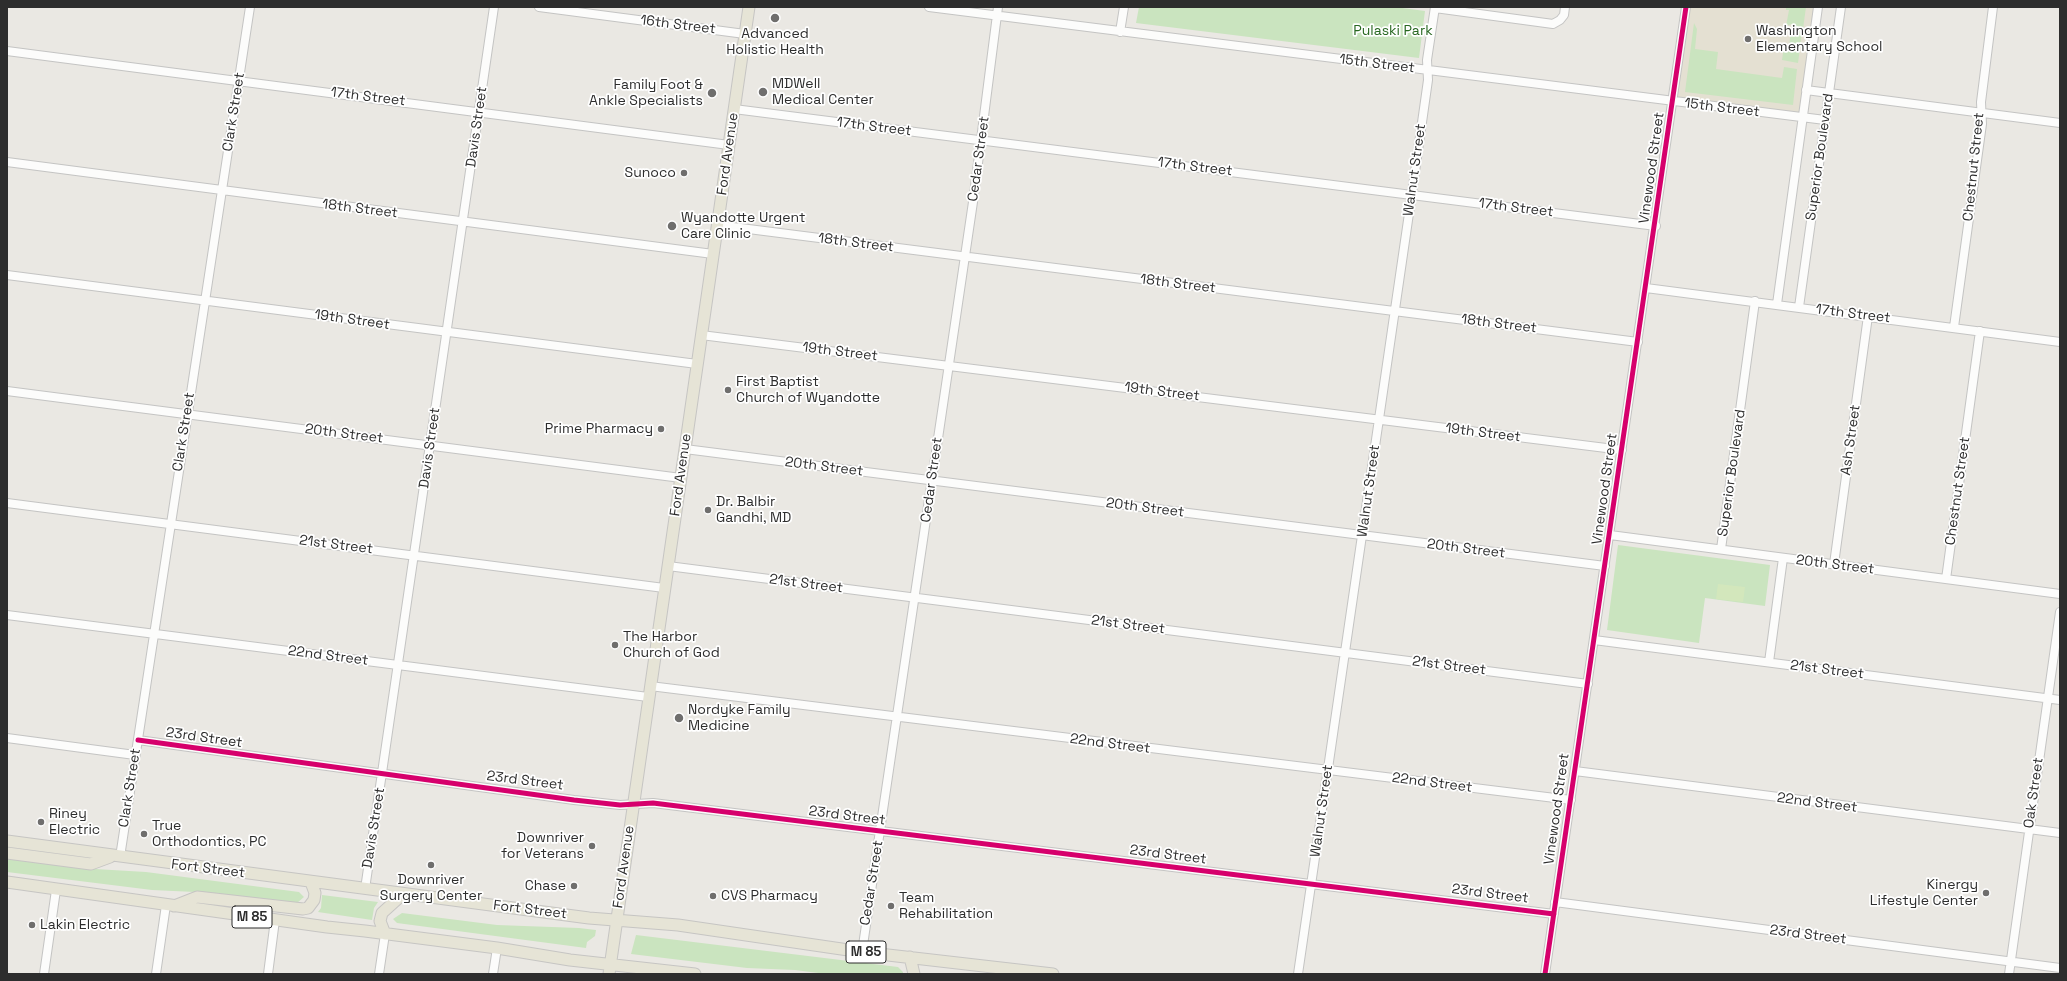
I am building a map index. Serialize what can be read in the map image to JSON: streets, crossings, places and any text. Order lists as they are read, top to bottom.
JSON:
{
  "streets": {
    "main road": ["Ford Avenue", "Fort Street", "M 85"],
    "street": [
      "16th Street",
      "15th Street",
      "17th Street",
      "Clark Street",
      "Davis Street",
      "Superior Boulevard",
      "Cedar Street",
      "Chestnut Street",
      "Vinewood Street",
      "Walnut Street",
      "18th Street",
      "19th Street",
      "20th Street",
      "Ash Street",
      "21st Street",
      "22nd Street",
      "23rd Street",
      "Oak Street"
    ]
  },
  "crossings": [
    ["16th Street", "Ford Avenue"],
    ["15th Street", "Superior Boulevard"],
    ["15th Street", "Cedar Street"],
    ["15th Street", "Vinewood Street"],
    ["15th Street", "Walnut Street"],
    ["17th Street", "Clark Street"],
    ["17th Street", "Davis Street"],
    ["17th Street", "Ford Avenue"],
    ["17th Street", "Superior Boulevard"],
    ["17th Street", "Cedar Street"],
    ["17th Street", "Chestnut Street"],
    ["17th Street", "Vinewood Street"],
    ["17th Street", "Walnut Street"],
    ["17th Street", "Ash Street"],
    ["Clark Street", "18th Street"],
    ["Clark Street", "19th Street"],
    ["Clark Street", "20th Street"],
    ["Clark Street", "21st Street"],
    ["Clark Street", "22nd Street"],
    ["Clark Street", "23rd Street"],
    ["Clark Street", "Fort Street"],
    ["Davis Street", "18th Street"],
    ["Davis Street", "19th Street"],
    ["Davis Street", "20th Street"],
    ["Davis Street", "21st Street"],
    ["Davis Street", "22nd Street"],
    ["Davis Street", "23rd Street"],
    ["Davis Street", "Fort Street"],
    ["Ford Avenue", "18th Street"],
    ["Ford Avenue", "19th Street"],
    ["Ford Avenue", "20th Street"],
    ["Ford Avenue", "21st Street"],
    ["Ford Avenue", "22nd Street"],
    ["Ford Avenue", "23rd Street"],
    ["Ford Avenue", "Fort Street"],
    ["Ford Avenue", "M 85"],
    ["Superior Boulevard", "20th Street"],
    ["Cedar Street", "18th Street"],
    ["Cedar Street", "19th Street"],
    ["Cedar Street", "20th Street"],
    ["Cedar Street", "21st Street"],
    ["Cedar Street", "22nd Street"],
    ["Cedar Street", "23rd Street"],
    ["Cedar Street", "Fort Street"],
    ["Chestnut Street", "20th Street"],
    ["Vinewood Street", "18th Street"],
    ["Vinewood Street", "19th Street"],
    ["Vinewood Street", "20th Street"],
    ["Vinewood Street", "21st Street"],
    ["Vinewood Street", "22nd Street"],
    ["Vinewood Street", "23rd Street"],
    ["Walnut Street", "18th Street"],
    ["Walnut Street", "19th Street"],
    ["Walnut Street", "20th Street"],
    ["Walnut Street", "21st Street"],
    ["Walnut Street", "22nd Street"],
    ["Walnut Street", "23rd Street"],
    ["20th Street", "Ash Street"],
    ["21st Street", "Oak Street"],
    ["22nd Street", "Oak Street"],
    ["23rd Street", "Oak Street"]
  ],
  "parks": ["Pulaski Park"],
  "places": [
    "Advanced Holistic Health",
    "Washington Elementary School",
    "MDWell Medical Center",
    "Family Foot & Ankle Specialists",
    "Sunoco",
    "Wyandotte Urgent Care Clinic",
    "First Baptist Church of Wyandotte",
    "Prime Pharmacy",
    "Dr. Balbir Gandhi, MD",
    "The Harbor Church of God",
    "Nordyke Family Medicine",
    "Riney Electric",
    "True Orthodontics, PC",
    "Downriver for Veterans",
    "Downriver Surgery Center",
    "Chase",
    "Kinergy Lifestyle Center",
    "CVS Pharmacy",
    "Team Rehabilitation",
    "Lakin Electric"
  ]
}
